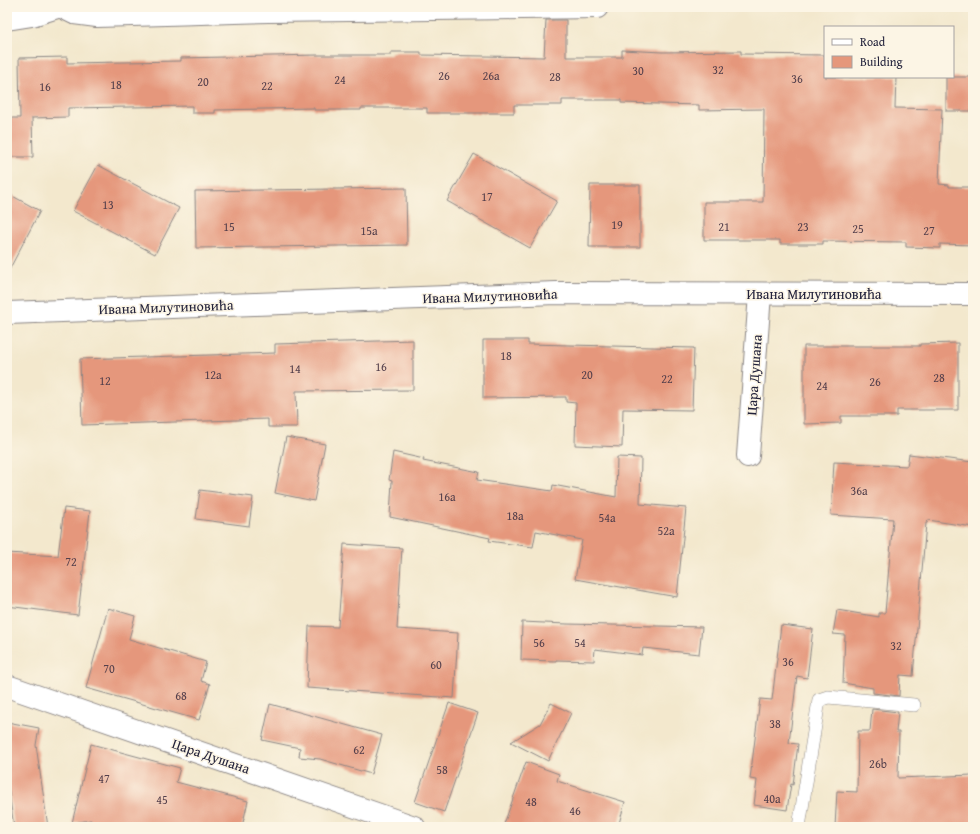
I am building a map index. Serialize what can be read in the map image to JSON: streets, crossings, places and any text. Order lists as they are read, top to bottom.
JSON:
{
  "streets": {
    "street": ["Ивана Милутиновића", "Цара Душана"]
  },
  "crossings": [
    ["Ивана Милутиновића", "Цара Душана"]
  ],
  "house_numbers": [
    "32",
    "30",
    "26",
    "26a",
    "28",
    "36",
    "24",
    "20",
    "18",
    "22",
    "16",
    "17",
    "13",
    "19",
    "15",
    "21",
    "23",
    "25",
    "15a",
    "27",
    "18",
    "16",
    "14",
    "12a",
    "20",
    "28",
    "22",
    "12",
    "26",
    "24",
    "36a",
    "16a",
    "18a",
    "54a",
    "52a",
    "72",
    "56",
    "54",
    "32",
    "36",
    "60",
    "70",
    "68",
    "38",
    "62",
    "26b",
    "58",
    "47",
    "40a",
    "45",
    "48",
    "46"
  ],
  "legend": ["Road", "Building"]
}
